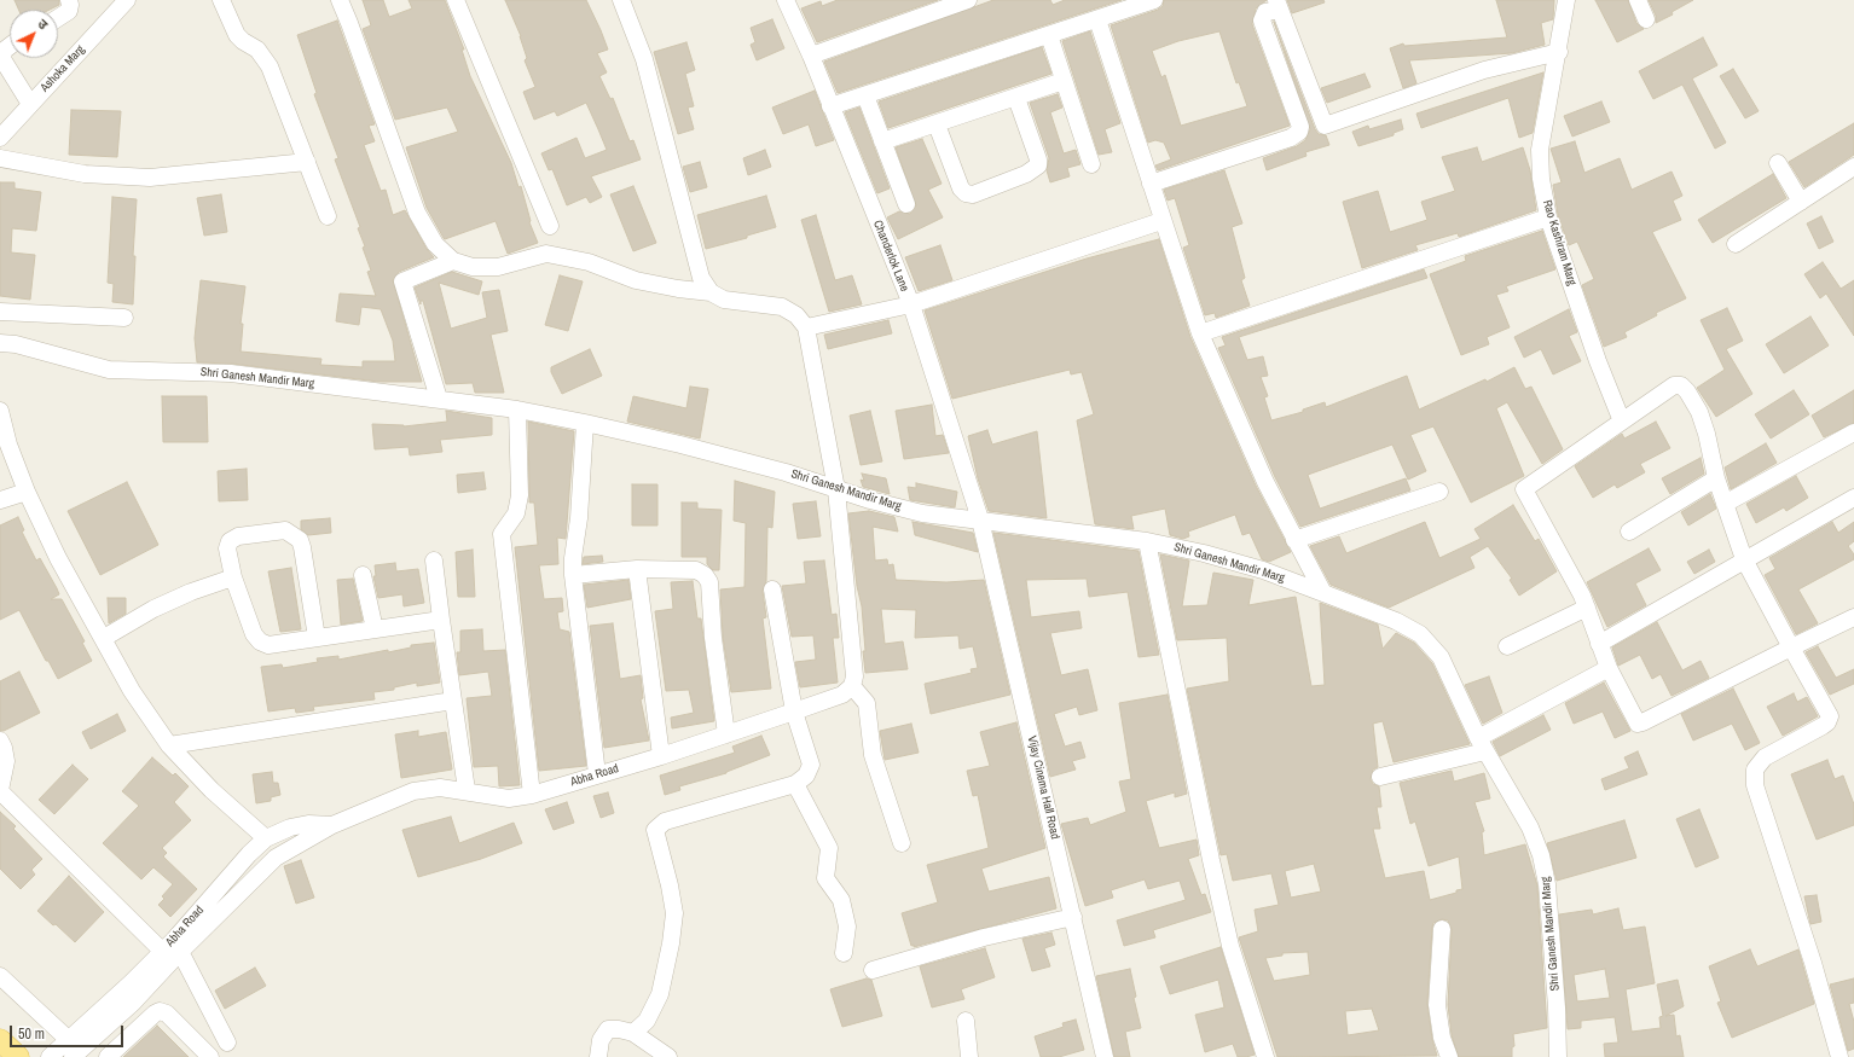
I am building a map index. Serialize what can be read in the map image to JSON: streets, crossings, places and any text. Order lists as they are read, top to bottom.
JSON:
{
  "streets": {
    "street": [
      "Ashoka Marg",
      "Rao Kashiram Marg",
      "Chanderlok Lane",
      "Shri Ganesh Mandir Marg",
      "Abha Road",
      "Vijay Cinema Hall Road"
    ]
  },
  "crossings": [
    ["Chanderlok Lane", "Shri Ganesh Mandir Marg"],
    ["Chanderlok Lane", "Vijay Cinema Hall Road"],
    ["Shri Ganesh Mandir Marg", "Vijay Cinema Hall Road"]
  ],
  "scale_bar": "50 m",
  "north": "top right"
}
